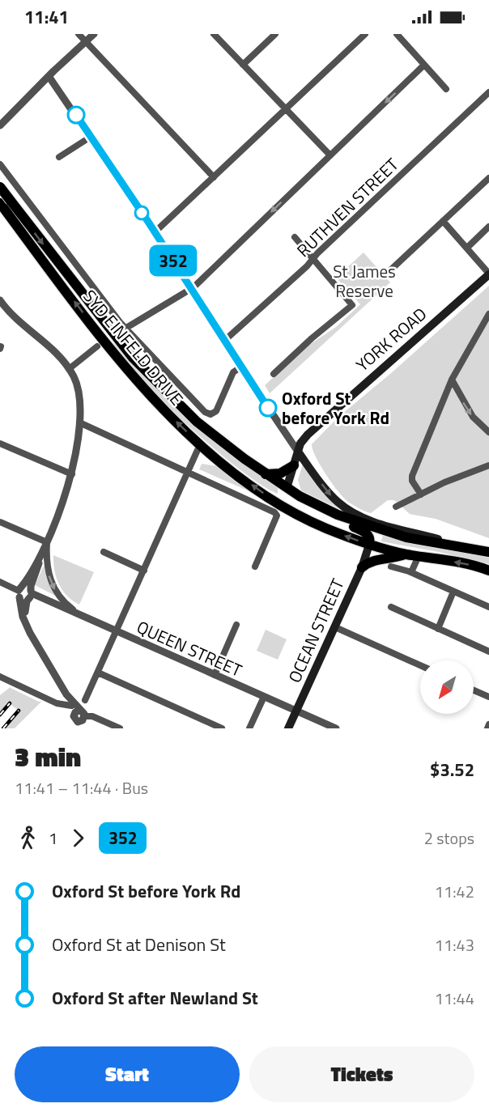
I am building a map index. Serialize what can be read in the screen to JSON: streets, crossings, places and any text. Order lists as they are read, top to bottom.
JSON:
{
  "streets": {
    "main road": ["YORK ROAD", "SYD EINFELD DRIVE", "OCEAN STREET"],
    "street": ["RUTHVEN STREET", "QUEEN STREET"]
  },
  "crossings": [
    ["YORK ROAD", "SYD EINFELD DRIVE"],
    ["OCEAN STREET", "QUEEN STREET"]
  ],
  "parks": ["St James Reserve"],
  "places": ["Oxford St before York Rd"],
  "lines": ["bus line 352"],
  "north": "bottom left",
  "page": {
    "status": "11:41",
    "on_map": "352",
    "heading": ["3 min", "11:41 – 11:44 · Bus", "$3.52"],
    "legs": ["1", "352", "2 stops"],
    "list": [
      {
        "name": "Oxford St before York Rd",
        "value": "11:42"
      },
      {
        "name": "Oxford St at Denison St",
        "value": "11:43"
      },
      {
        "name": "Oxford St after Newland St",
        "value": "11:44"
      }
    ],
    "buttons": ["Start", "Tickets"]
  }
}
